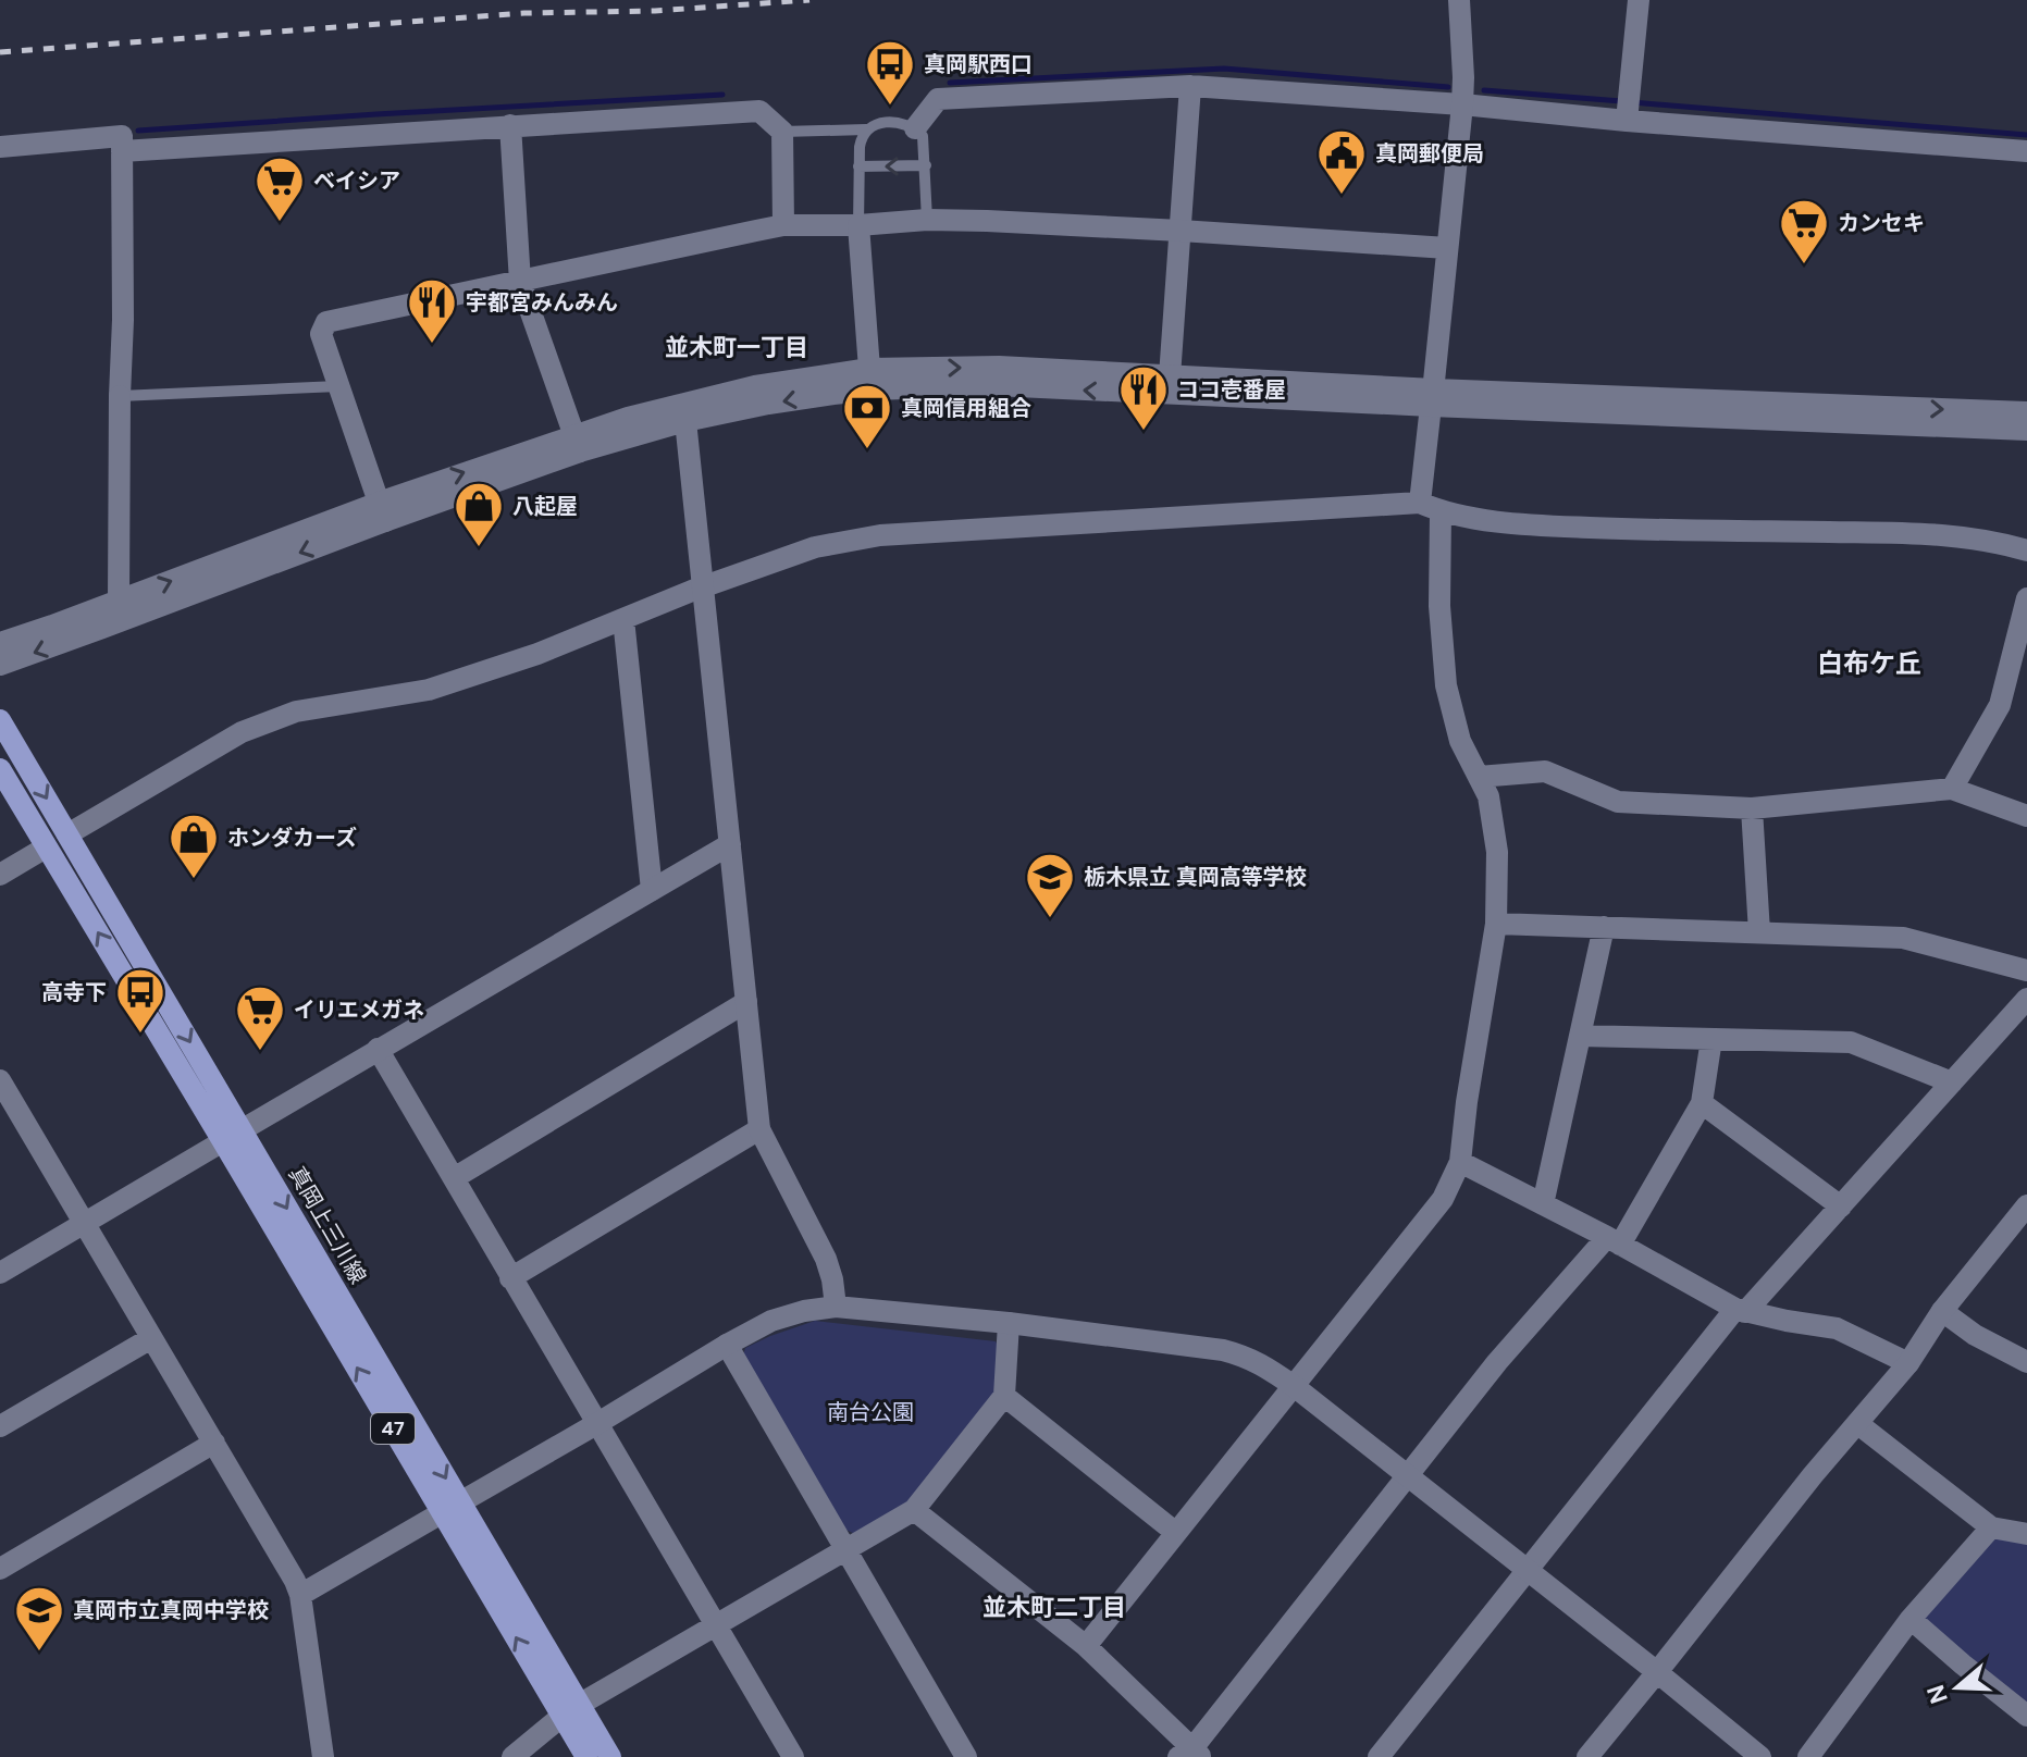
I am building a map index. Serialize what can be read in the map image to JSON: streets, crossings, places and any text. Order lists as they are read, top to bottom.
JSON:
{
  "streets": {
    "main road": ["真岡上三川線", "47"]
  },
  "districts": ["並木町一丁目", "白布ケ丘", "並木町二丁目"],
  "parks": ["南台公園"],
  "places": {
    "bus stop": ["真岡駅西口", "高寺下"],
    "public building": ["真岡郵便局"],
    "supermarket": ["ベイシア", "カンセキ", "イリエメガネ"],
    "restaurant": ["宇都宮みんみん", "ココ壱番屋"],
    "bank": ["真岡信用組合"],
    "shop": ["八起屋", "ホンダカーズ"],
    "school or university": ["栃木県立 真岡高等学校", "真岡市立真岡中学校"]
  },
  "north": "left"
}
